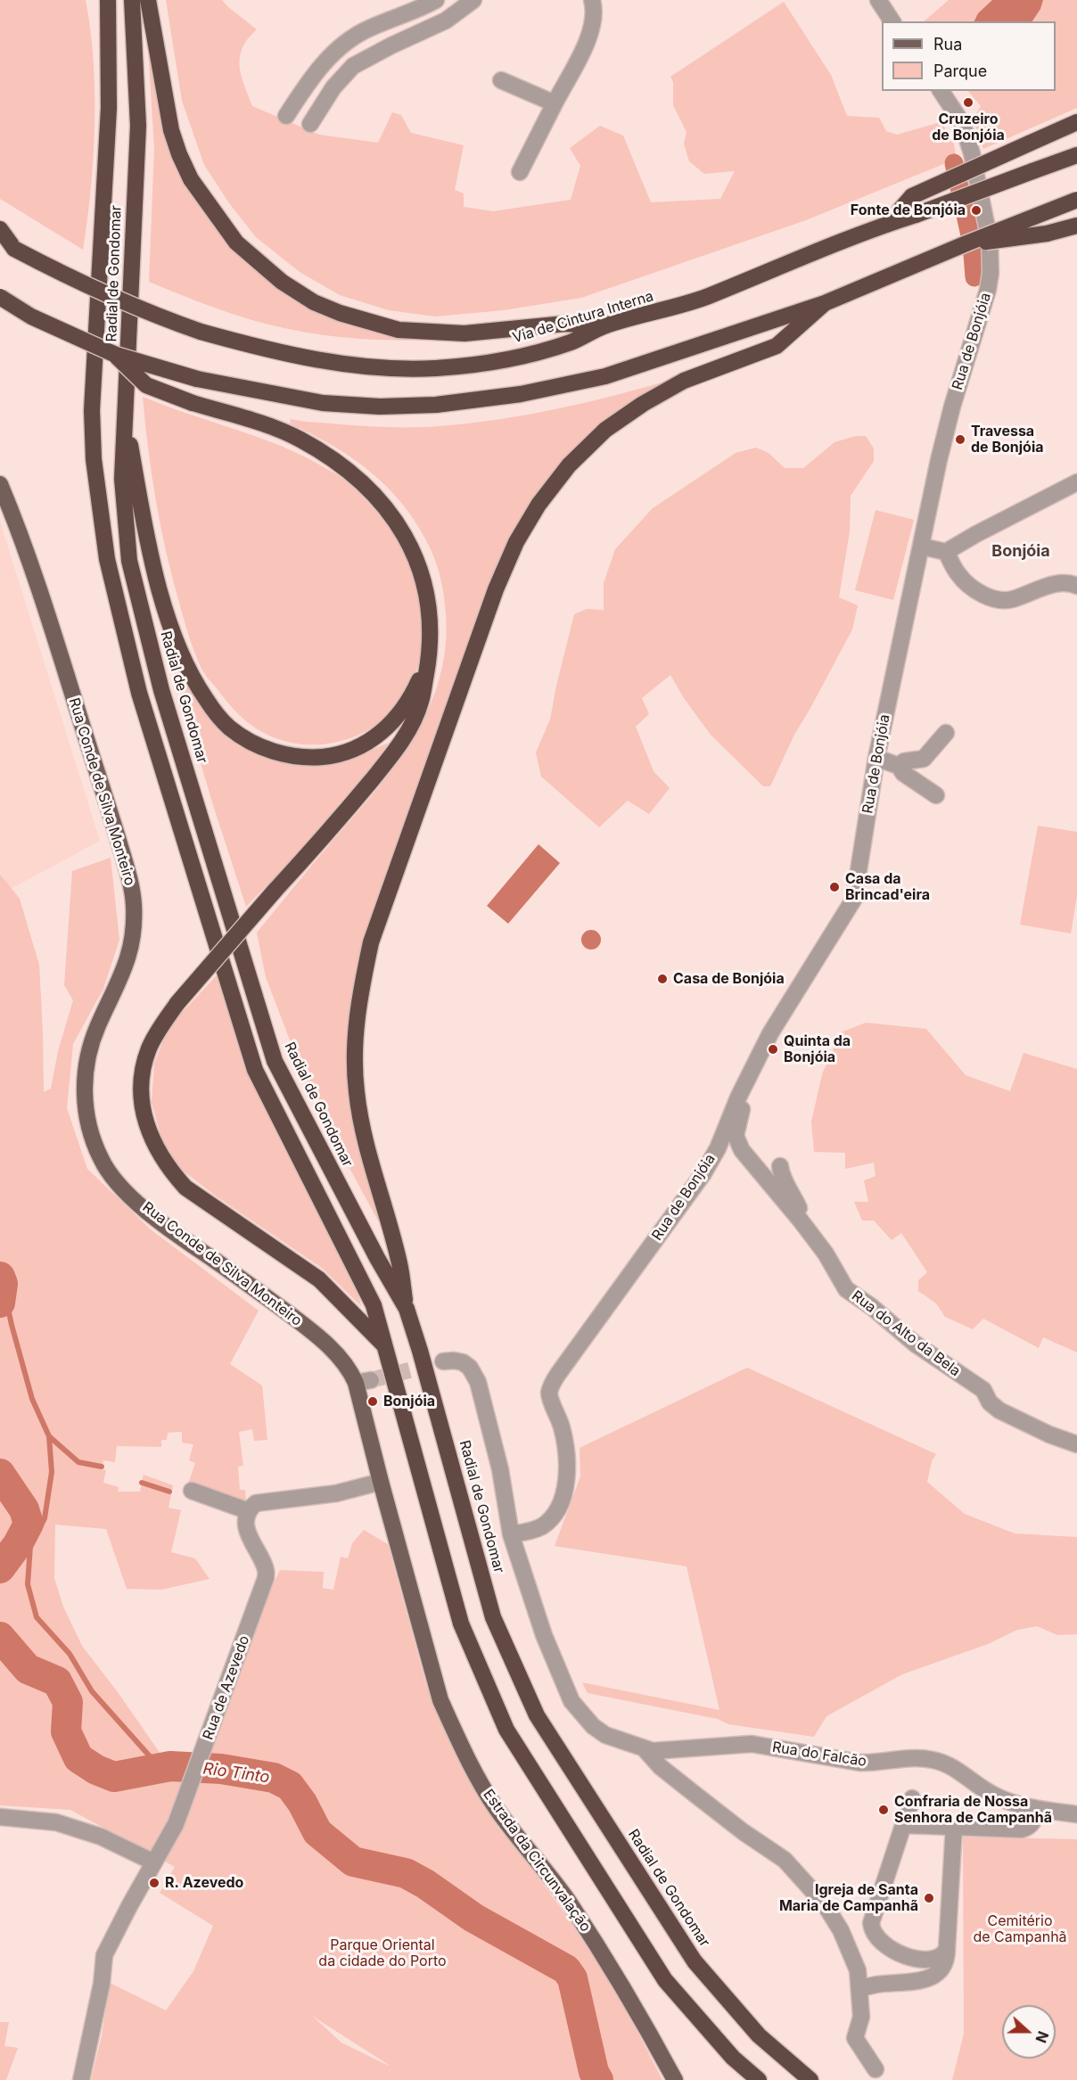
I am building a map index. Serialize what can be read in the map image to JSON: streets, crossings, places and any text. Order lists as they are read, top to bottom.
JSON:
{
  "streets": {
    "highway": ["Radial de Gondomar", "Via de Cintura Interna"],
    "main road": ["Rua Conde de Silva Monteiro", "Estrada da Circunvalação"],
    "street": [
      "Rua de Bonjóia",
      "Rua do Alto da Bela",
      "Rua de Azevedo",
      "Rua do Falcão"
    ]
  },
  "crossings": [
    ["Rua de Bonjóia", "Rua do Alto da Bela"],
    ["Rua Conde de Silva Monteiro", "Estrada da Circunvalação"]
  ],
  "districts": ["Bonjóia"],
  "water": ["Rio Tinto"],
  "parks": ["Cemitério de Campanhã", "Parque Oriental da cidade do Porto"],
  "places": [
    "Cruzeiro de Bonjóia",
    "Fonte de Bonjóia",
    "Travessa de Bonjóia",
    "Casa da Brincad'eira",
    "Casa de Bonjóia",
    "Quinta da Bonjóia",
    "Bonjóia",
    "Confraria de Nossa Senhora de Campanhã",
    "R. Azevedo",
    "Igreja de Santa Maria de Campanhã"
  ],
  "legend": ["Rua", "Parque"],
  "north": "right"
}
